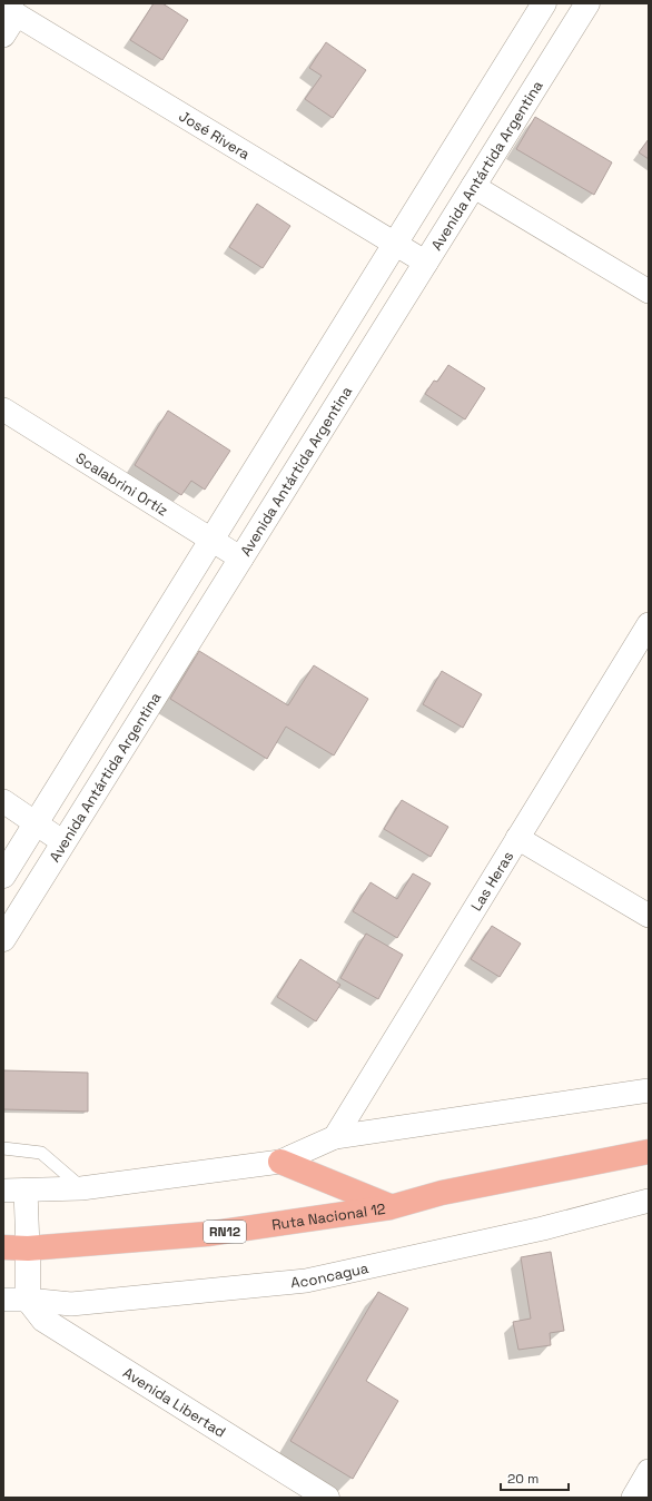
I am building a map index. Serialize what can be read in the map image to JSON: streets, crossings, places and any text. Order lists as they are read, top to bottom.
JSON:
{
  "streets": {
    "highway": ["Ruta Nacional 12", "RN12"],
    "main road": ["Avenida Antártida Argentina", "Avenida Libertad"],
    "street": [
      "José Rivera",
      "Scalabrini Ortíz",
      "Las Heras",
      "Aconcagua"
    ]
  },
  "crossings": [
    ["José Rivera", "Avenida Antártida Argentina"],
    ["Avenida Antártida Argentina", "Scalabrini Ortíz"],
    ["Aconcagua", "Avenida Libertad"]
  ],
  "scale_bar": "20 m"
}
